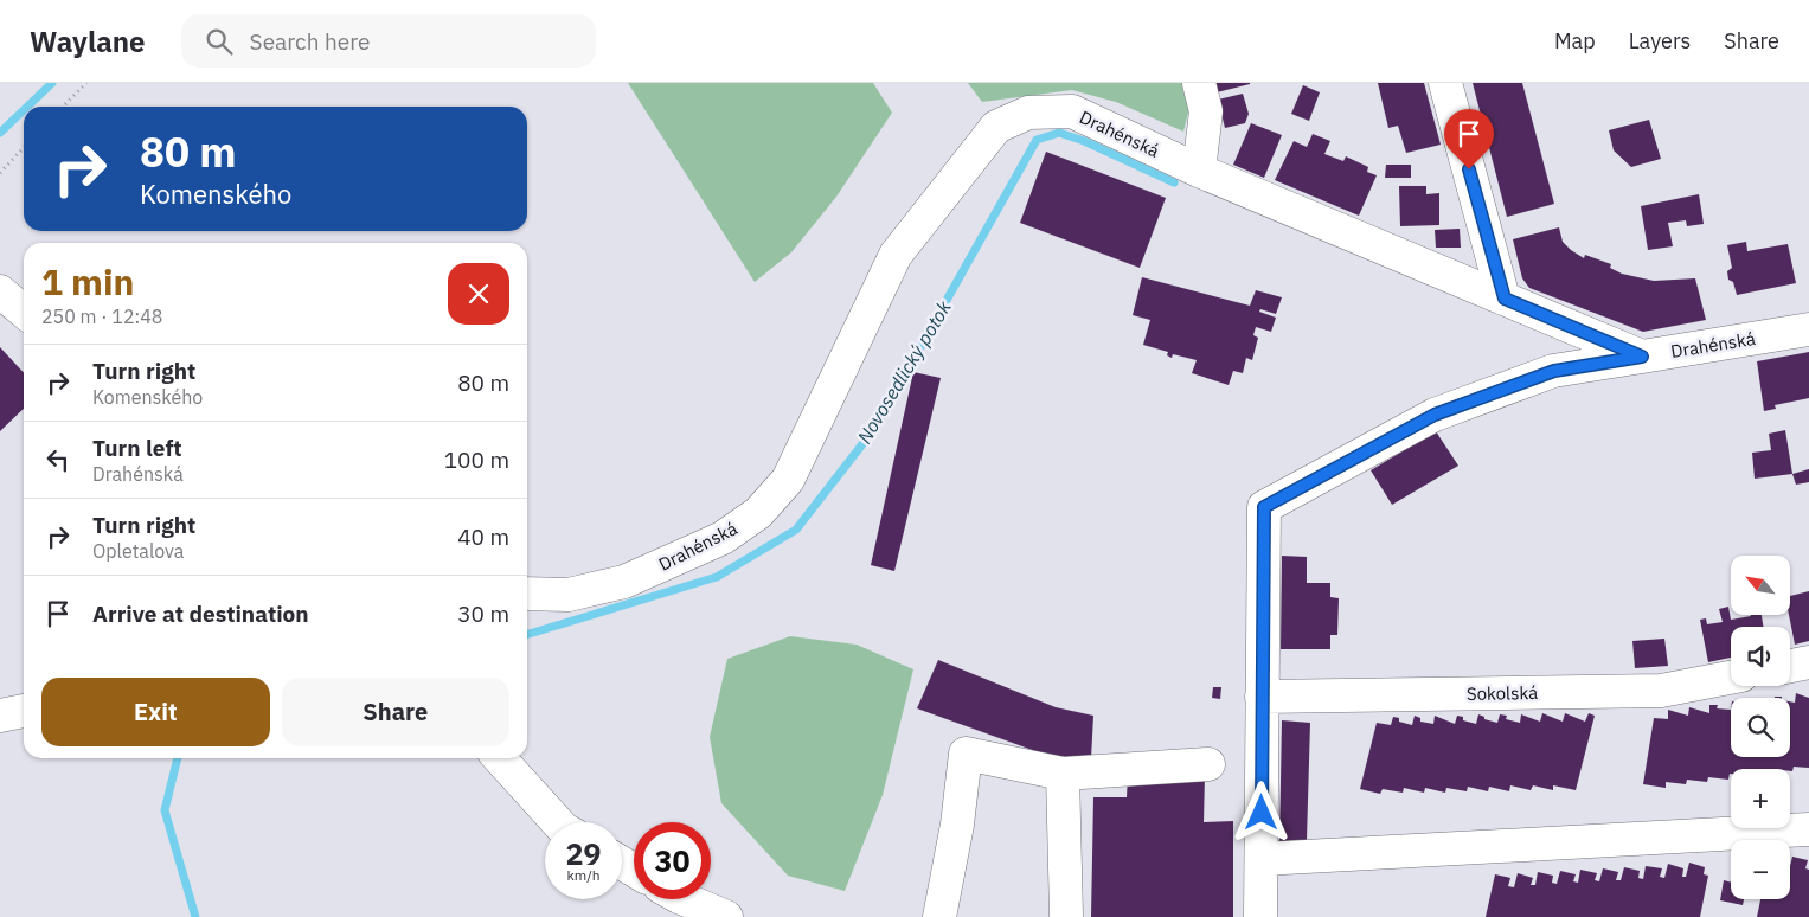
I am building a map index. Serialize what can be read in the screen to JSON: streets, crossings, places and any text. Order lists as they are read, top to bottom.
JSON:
{
  "streets": {
    "street": ["Drahénská", "Sokolská"]
  },
  "water": ["Novosedlický potok"],
  "north": "top left",
  "page": {
    "header": "Waylane",
    "search": "Search here",
    "nav": ["Map", "Layers", "Share"],
    "turn": ["80 m", "Komenského"],
    "heading": ["1 min", "250 m · 12:48"],
    "list": [
      {
        "name": "Turn right",
        "note": "Komenského",
        "value": "80 m"
      },
      {
        "name": "Turn left",
        "note": "Drahénská",
        "value": "100 m"
      },
      {
        "name": "Turn right",
        "note": "Opletalova",
        "value": "40 m"
      },
      {
        "name": "Arrive at destination",
        "value": "30 m"
      }
    ],
    "map_buttons": ["+", "−"],
    "buttons": ["Exit", "Share"],
    "speed": "29 km/h",
    "limit": "30"
  }
}
